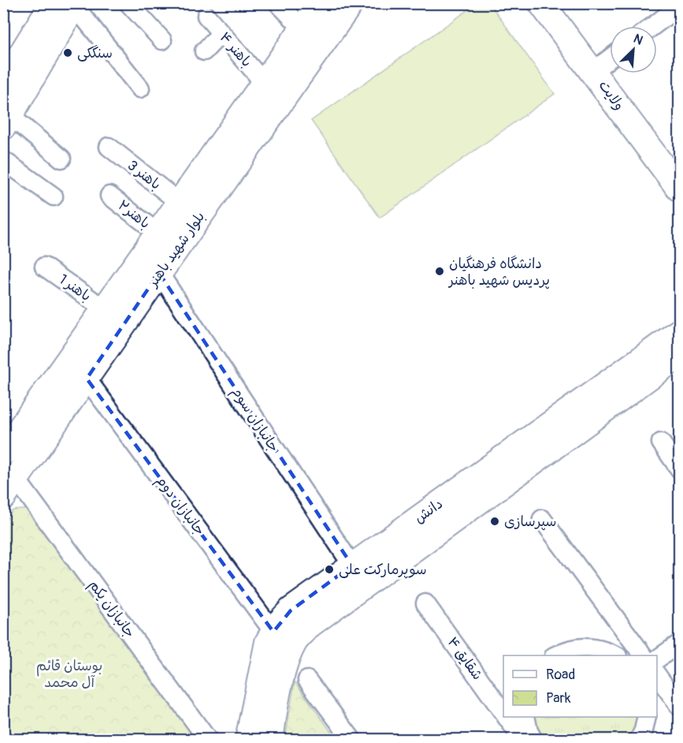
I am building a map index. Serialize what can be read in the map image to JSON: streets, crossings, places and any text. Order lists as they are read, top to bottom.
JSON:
{
  "streets": {
    "street": [
      "باهنر ۴",
      "ولایت",
      "باهنر 3",
      "باهنر۲",
      "بلوار شهید باهنر",
      "باهنر 1",
      "جانبازان سوم",
      "جانبازان دوم",
      "دانش",
      "جانبازان یکم",
      "شقایق ۴"
    ]
  },
  "crossings": [
    ["باهنر ۴", "بلوار شهید باهنر"],
    ["باهنر 3", "بلوار شهید باهنر"],
    ["باهنر۲", "بلوار شهید باهنر"],
    ["بلوار شهید باهنر", "باهنر 1"],
    ["بلوار شهید باهنر", "جانبازان سوم"],
    ["بلوار شهید باهنر", "جانبازان دوم"],
    ["بلوار شهید باهنر", "جانبازان یکم"],
    ["جانبازان سوم", "دانش"],
    ["جانبازان دوم", "دانش"]
  ],
  "parks": ["بوستان قائم آل محمد"],
  "places": [
    "سنگکی",
    "دانشگاه فرهنگیان پردیس شهید باهنر",
    "سپرسازی",
    "سوپرمارکت علی"
  ],
  "legend": ["Road", "Park"],
  "north": "top right"
}
